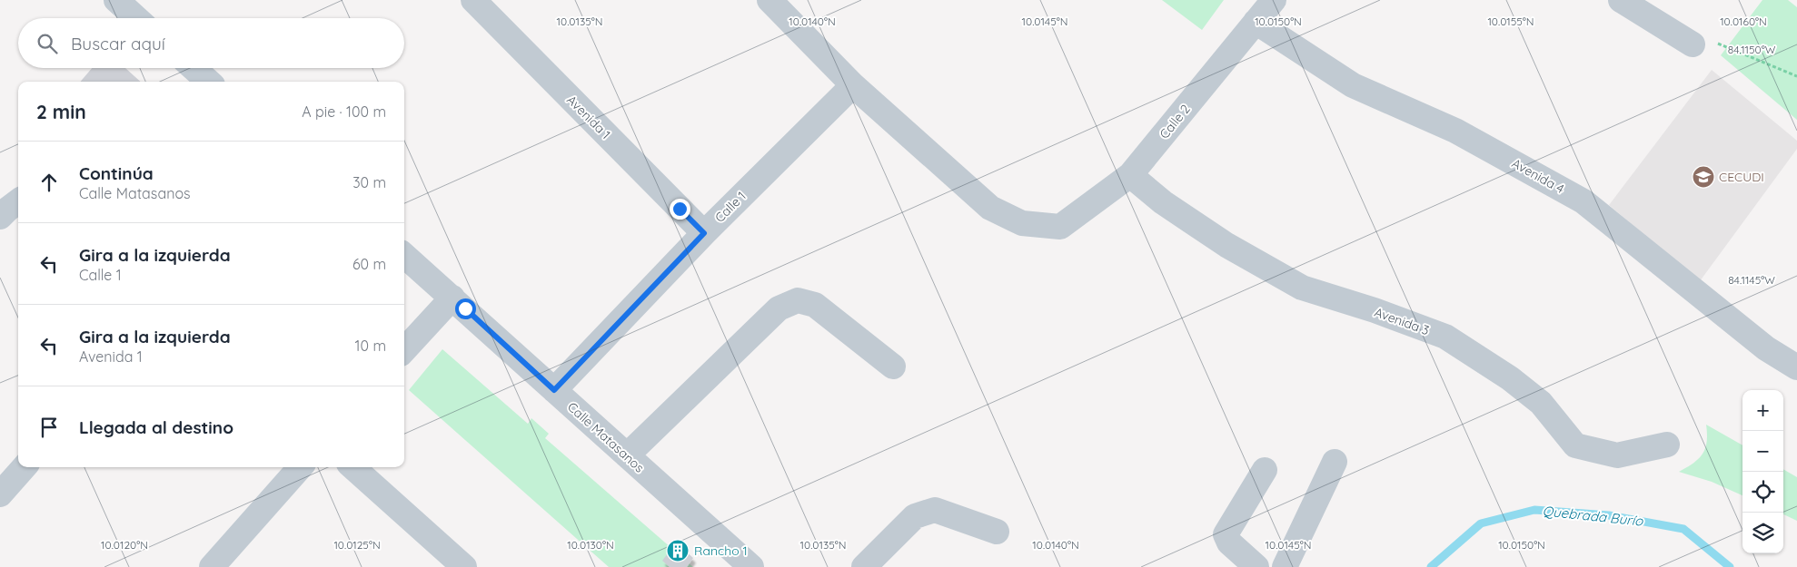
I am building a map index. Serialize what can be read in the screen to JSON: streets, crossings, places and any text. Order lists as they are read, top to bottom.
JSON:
{
  "streets": {
    "street": [
      "Avenida 1",
      "Calle 2",
      "Avenida 4",
      "Calle 1",
      "Avenida 3",
      "Calle Matasanos"
    ]
  },
  "crossings": [
    ["Avenida 1", "Calle 1"],
    ["Calle 2", "Avenida 4"],
    ["Calle 2", "Calle 1"],
    ["Calle 2", "Avenida 3"],
    ["Calle 1", "Calle Matasanos"]
  ],
  "water": ["Quebrada Burío"],
  "places": {
    "school or university": ["CECUDI"],
    "building": ["Rancho 1"]
  },
  "page": {
    "search": "Buscar aquí",
    "heading": ["2 min", "A pie · 100 m"],
    "list": [
      ["Continúa", "Calle Matasanos", "30 m"],
      ["Gira a la izquierda", "Calle 1", "60 m"],
      ["Gira a la izquierda", "Avenida 1", "10 m"],
      "Llegada al destino"
    ],
    "map_buttons": ["+", "−"]
  },
  "coordinates": [
    "10.0155°N",
    "10.0135°N",
    "10.0140°N",
    "10.0145°N",
    "10.0150°N",
    "10.0160°N",
    "84.1150°W",
    "84.1145°W",
    "10.0120°N",
    "10.0125°N",
    "10.0130°N"
  ]
}
